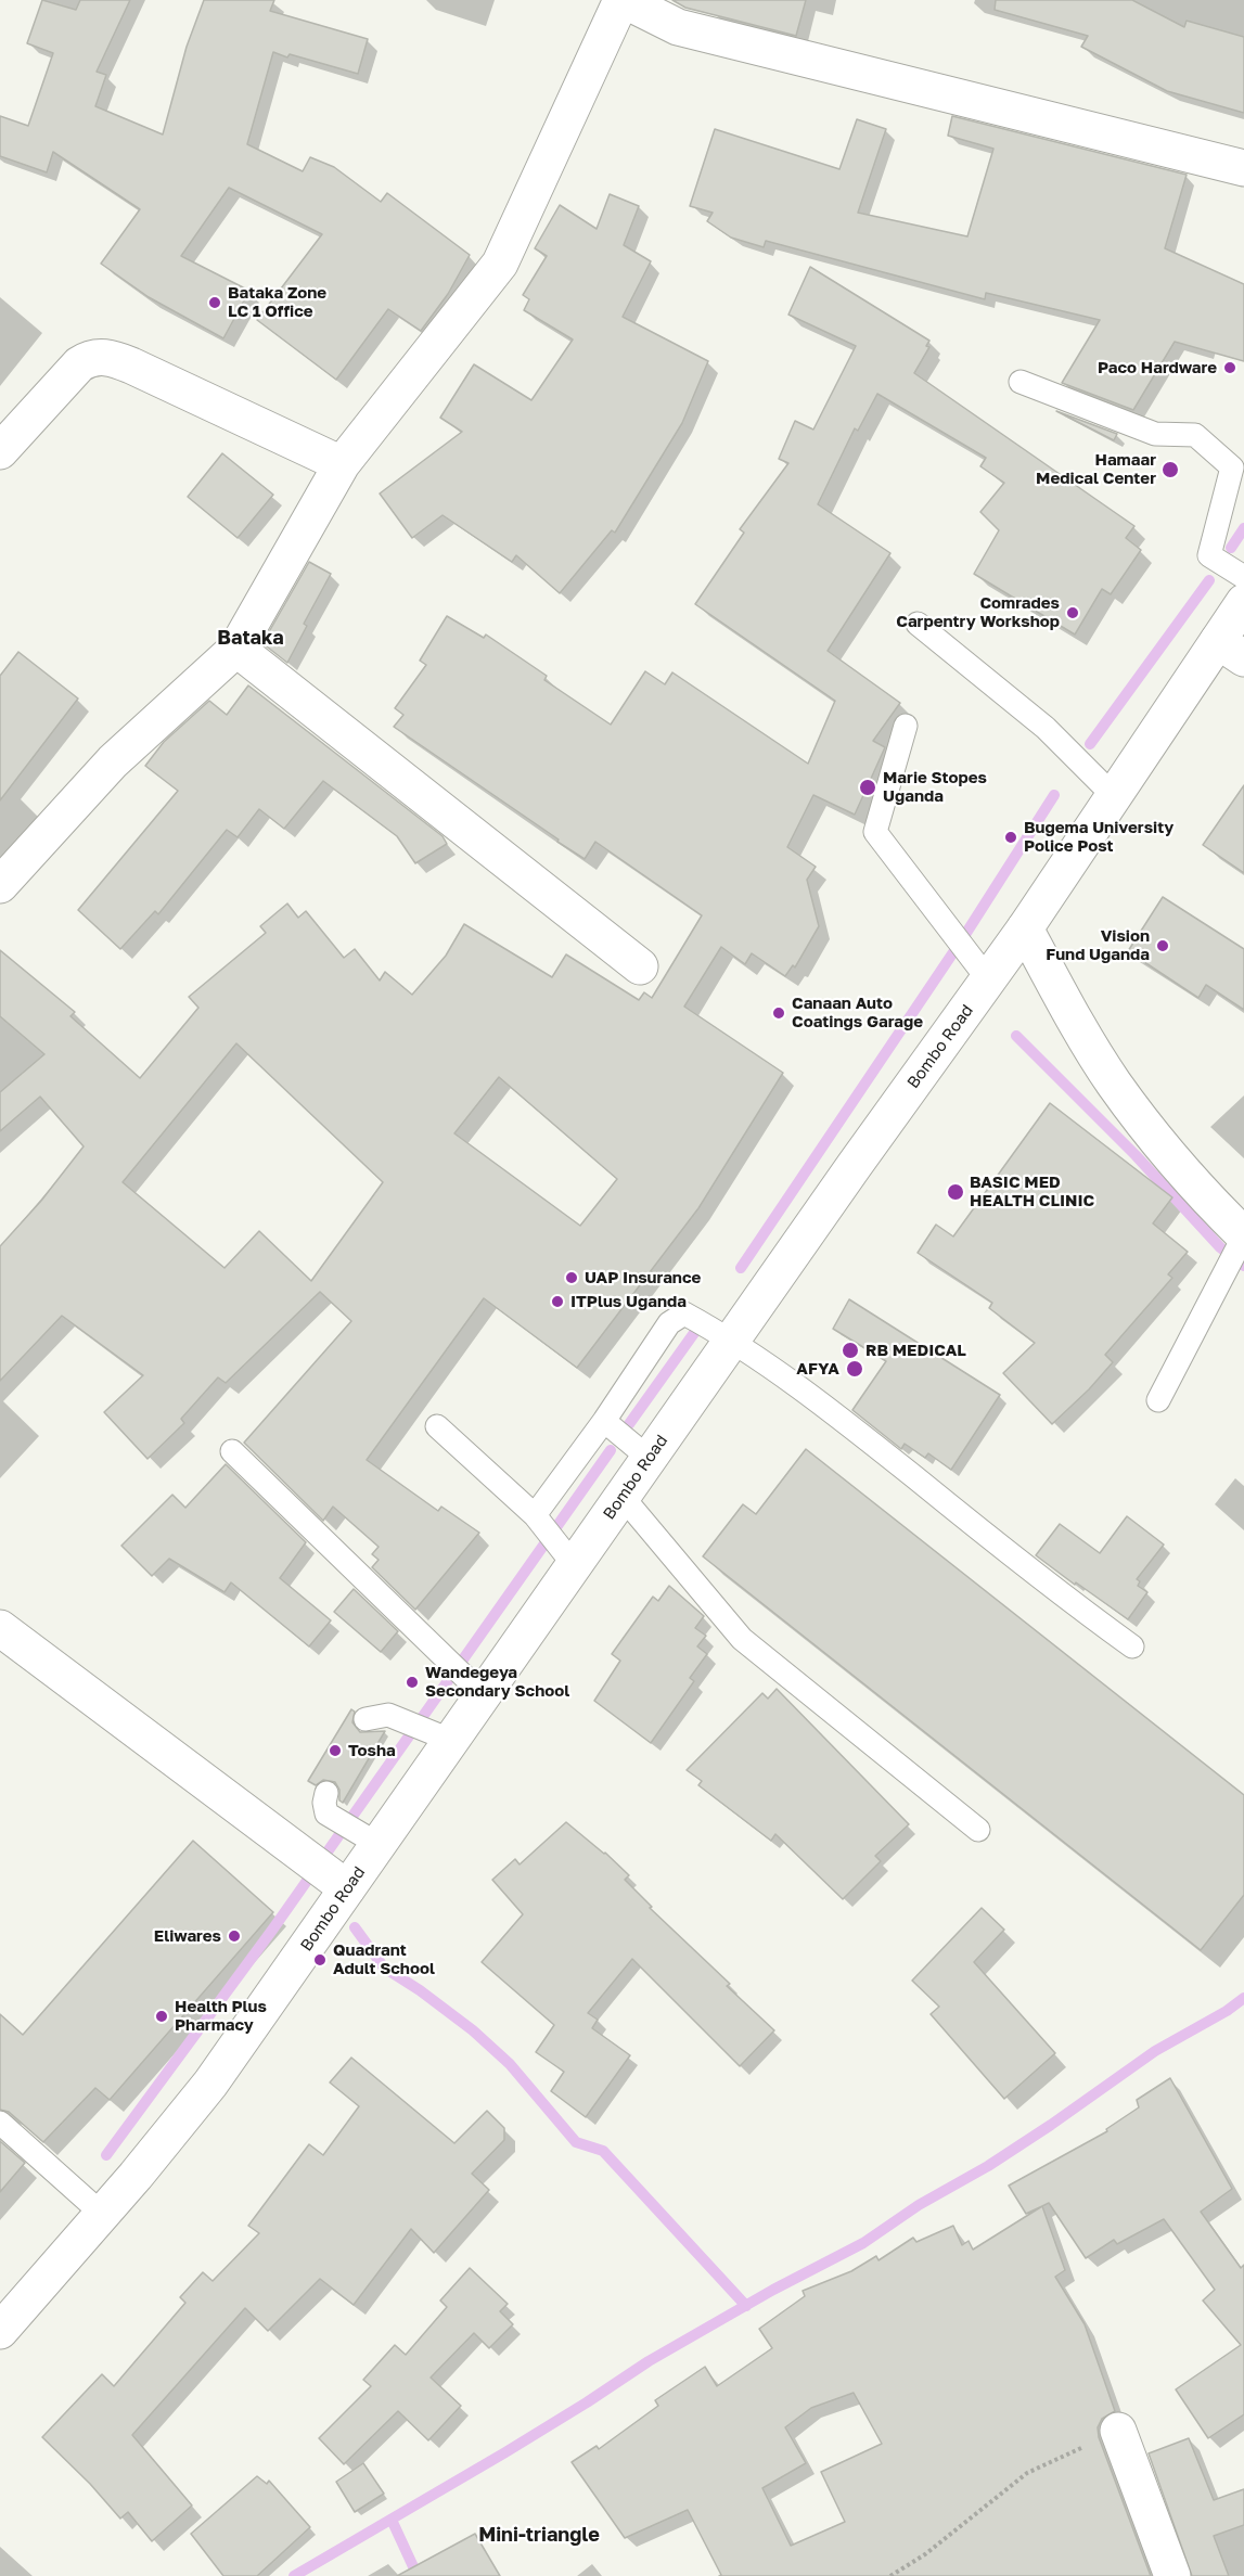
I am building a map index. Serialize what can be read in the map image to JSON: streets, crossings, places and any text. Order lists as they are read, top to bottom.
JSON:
{
  "streets": {
    "street": ["Bombo Road"]
  },
  "districts": ["Bataka", "Mini-triangle"],
  "places": [
    "Bataka Zone LC 1 Office",
    "Paco Hardware",
    "Hamaar Medical Center",
    "Comrades Carpentry Workshop",
    "Marie Stopes Uganda",
    "Bugema University Police Post",
    "Vision Fund Uganda",
    "Canaan Auto Coatings Garage",
    "BASIC MED HEALTH CLINIC",
    "UAP Insurance",
    "ITPlus Uganda",
    "RB MEDICAL",
    "AFYA",
    "Wandegeya Secondary School",
    "Tosha",
    "Eliwares",
    "Quadrant Adult School",
    "Health Plus Pharmacy"
  ]
}
